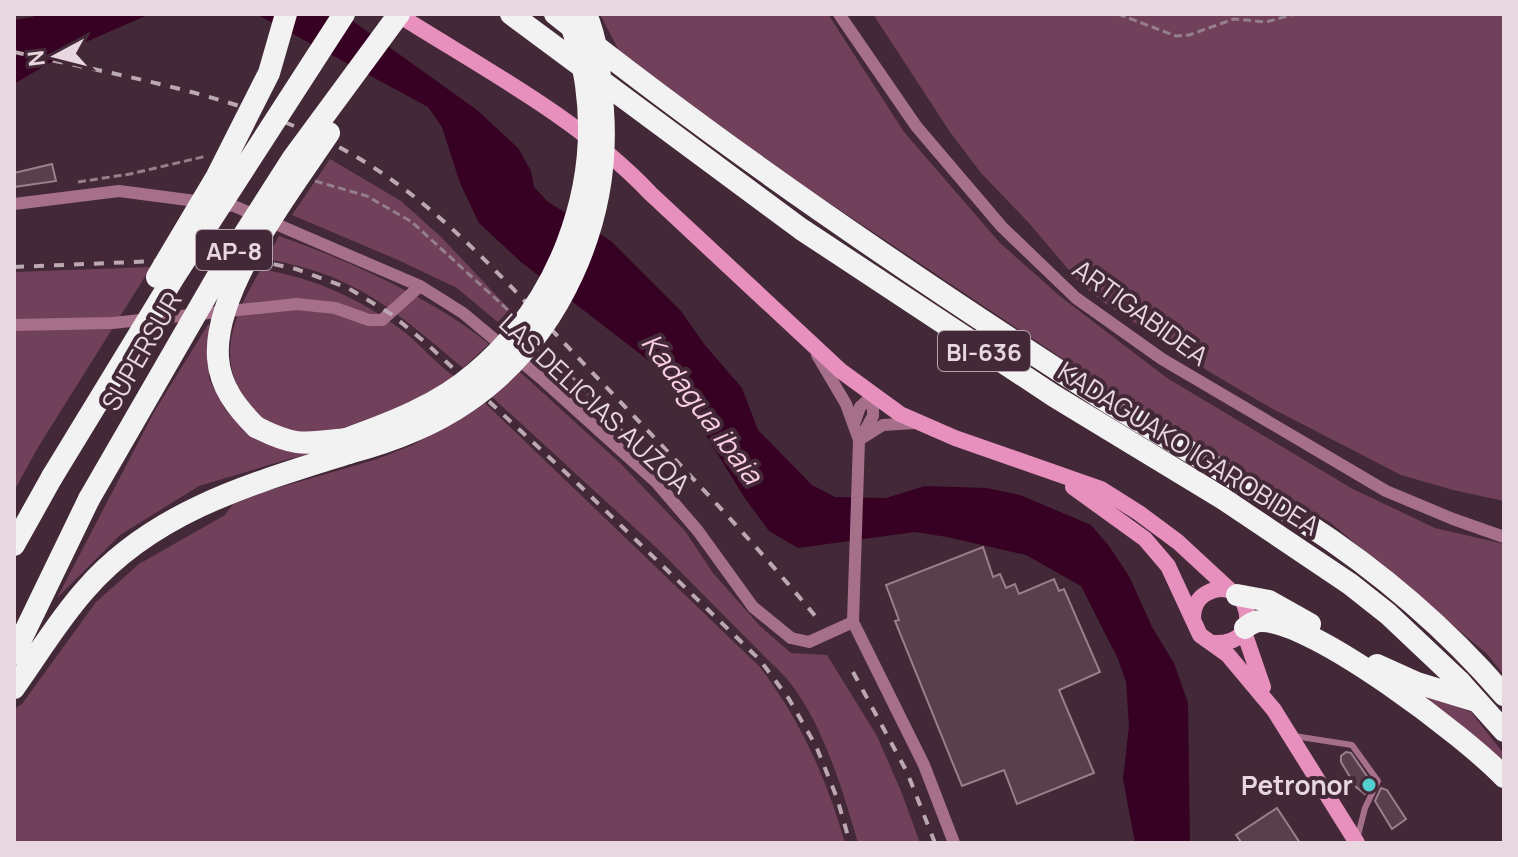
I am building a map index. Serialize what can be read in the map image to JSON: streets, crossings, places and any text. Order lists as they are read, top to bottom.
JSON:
{
  "streets": {
    "highway": [
      "AP-8",
      "SUPERSUR",
      "BI-636",
      "KADAGUAKO IGAROBIDEA"
    ],
    "street": ["ARTIGABIDEA", "LAS DELICIAS AUZOA"]
  },
  "water": ["Kadagua ibaia"],
  "places": ["Petronor"],
  "north": "left"
}
